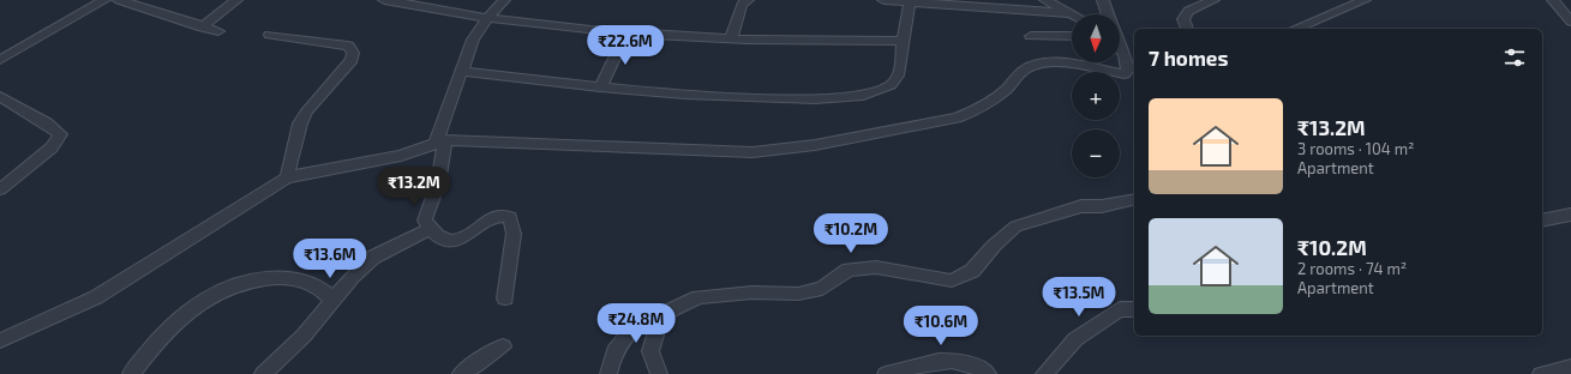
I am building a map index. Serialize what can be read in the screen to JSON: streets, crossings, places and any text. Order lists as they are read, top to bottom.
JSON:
{
  "north": "bottom",
  "page": {
    "map_buttons": ["+", "−"],
    "price": [
      "₹22.6M",
      "₹13.2M",
      "₹10.2M",
      "₹13.6M",
      "₹13.5M",
      "₹24.8M",
      "₹10.6M"
    ],
    "heading": "7 homes",
    "list": [
      {
        "name": "₹13.2M",
        "note": "3 rooms · 104 m² · Apartment"
      },
      {
        "name": "₹10.2M",
        "note": "2 rooms · 74 m² · Apartment"
      }
    ]
  }
}
